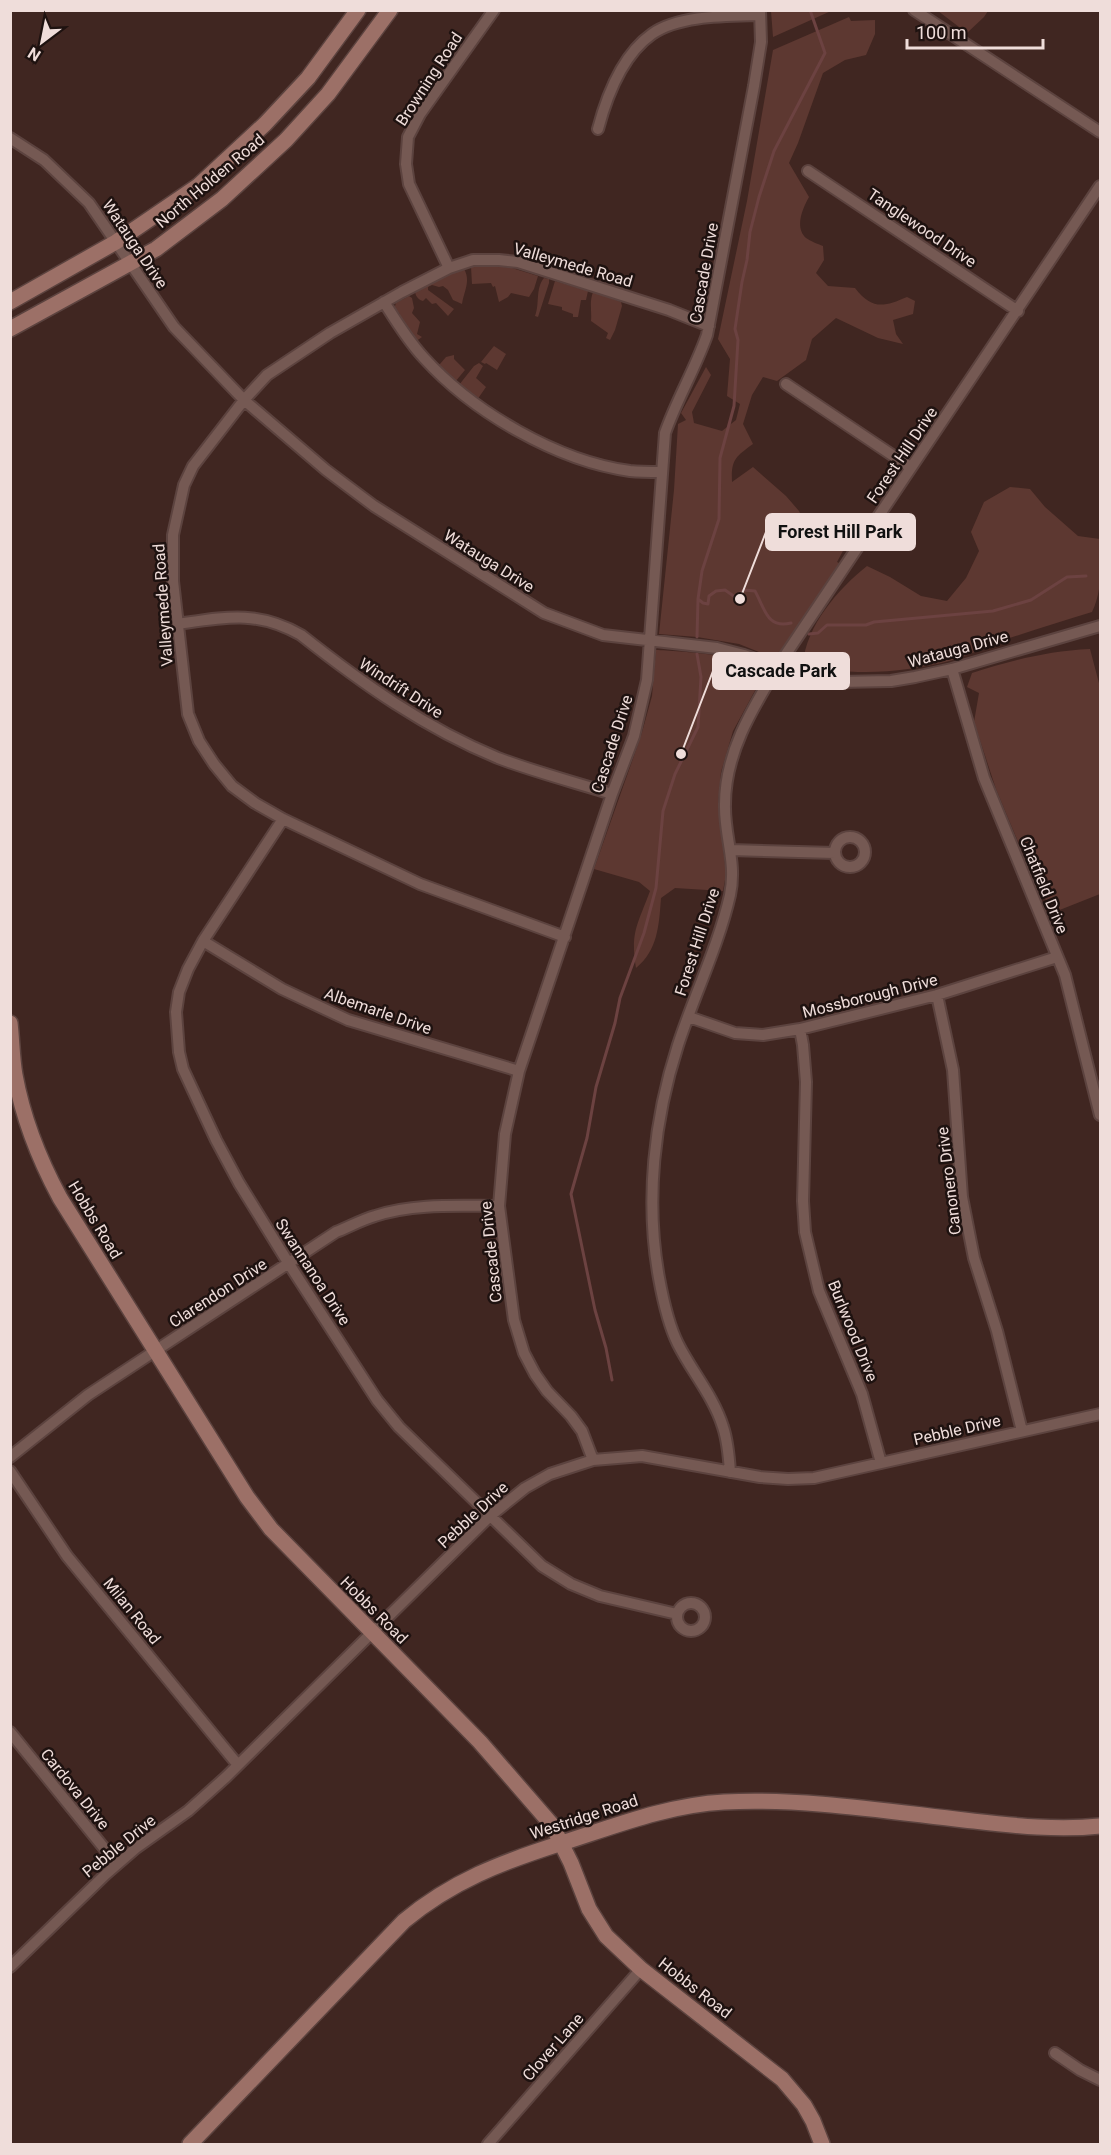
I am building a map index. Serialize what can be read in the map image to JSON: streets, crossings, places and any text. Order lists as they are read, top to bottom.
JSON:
{
  "streets": {
    "main road": ["North Holden Road", "Hobbs Road", "Westridge Road"],
    "street": [
      "Browning Road",
      "Tanglewood Drive",
      "Watauga Drive",
      "Valleymede Road",
      "Cascade Drive",
      "Forest Hill Drive",
      "Windrift Drive",
      "Chatfield Drive",
      "Mossborough Drive",
      "Albemarle Drive",
      "Canonero Drive",
      "Swannanoa Drive",
      "Clarendon Drive",
      "Burlwood Drive",
      "Pebble Drive",
      "Milan Road",
      "Cardova Drive",
      "Clover Lane"
    ]
  },
  "crossings": [
    ["Browning Road", "Valleymede Road"],
    ["North Holden Road", "Watauga Drive"],
    ["Tanglewood Drive", "Forest Hill Drive"],
    ["Watauga Drive", "Valleymede Road"],
    ["Watauga Drive", "Cascade Drive"],
    ["Watauga Drive", "Forest Hill Drive"],
    ["Watauga Drive", "Chatfield Drive"],
    ["Valleymede Road", "Cascade Drive"],
    ["Valleymede Road", "Windrift Drive"],
    ["Valleymede Road", "Swannanoa Drive"],
    ["Cascade Drive", "Windrift Drive"],
    ["Cascade Drive", "Albemarle Drive"],
    ["Cascade Drive", "Clarendon Drive"],
    ["Cascade Drive", "Pebble Drive"],
    ["Forest Hill Drive", "Mossborough Drive"],
    ["Forest Hill Drive", "Pebble Drive"],
    ["Chatfield Drive", "Mossborough Drive"],
    ["Mossborough Drive", "Canonero Drive"],
    ["Mossborough Drive", "Burlwood Drive"],
    ["Albemarle Drive", "Swannanoa Drive"],
    ["Canonero Drive", "Pebble Drive"],
    ["Hobbs Road", "Clarendon Drive"],
    ["Hobbs Road", "Pebble Drive"],
    ["Hobbs Road", "Westridge Road"],
    ["Hobbs Road", "Clover Lane"],
    ["Swannanoa Drive", "Clarendon Drive"],
    ["Swannanoa Drive", "Pebble Drive"],
    ["Burlwood Drive", "Pebble Drive"],
    ["Pebble Drive", "Milan Road"],
    ["Pebble Drive", "Cardova Drive"]
  ],
  "places": ["Forest Hill Park", "Cascade Park"],
  "scale_bar": "100 m",
  "north": "bottom left"
}
